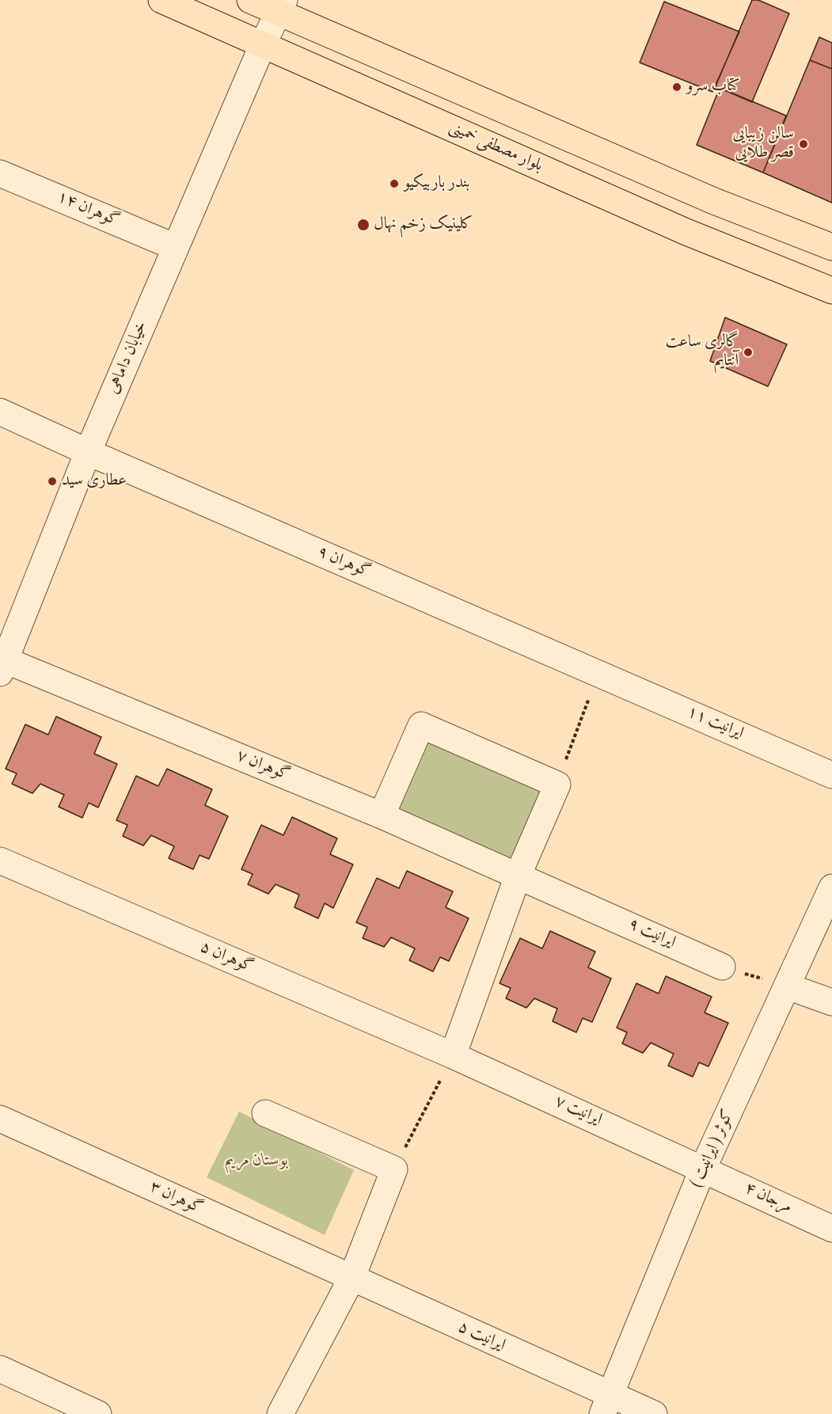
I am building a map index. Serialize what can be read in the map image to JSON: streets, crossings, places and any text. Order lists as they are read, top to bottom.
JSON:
{
  "streets": {
    "main road": ["بلوار مصطفی خمینی"],
    "street": [
      "گوهران ۱۴",
      "خیابان داماهی",
      "گوهران ۹",
      "ایرانیت ۱۱",
      "گوهران ۷",
      "ایرانیت ۹",
      "گوهران ۵",
      "ایرانیت ۷",
      "کوثر ( ایرانیت )",
      "گوهران ۳",
      "مرجان ۴",
      "ایرانیت ۵"
    ]
  },
  "crossings": [
    ["بلوار مصطفی خمینی", "خیابان داماهی"],
    ["گوهران ۱۴", "خیابان داماهی"],
    ["خیابان داماهی", "گوهران ۹"],
    ["خیابان داماهی", "گوهران ۷"],
    ["گوهران ۹", "ایرانیت ۱۱"],
    ["گوهران ۷", "ایرانیت ۹"],
    ["گوهران ۵", "ایرانیت ۷"],
    ["ایرانیت ۷", "کوثر ( ایرانیت )"],
    ["ایرانیت ۷", "مرجان ۴"],
    ["کوثر ( ایرانیت )", "مرجان ۴"],
    ["کوثر ( ایرانیت )", "ایرانیت ۵"],
    ["گوهران ۳", "ایرانیت ۵"]
  ],
  "parks": ["بوستان مریم"],
  "places": [
    "کتاب سرو",
    "سالن زیبایی قصر طلایی",
    "بندر باربیکیو",
    "کلینیک زخم نهال",
    "گالری ساعت آنتایم",
    "عطاری سید"
  ]
}
